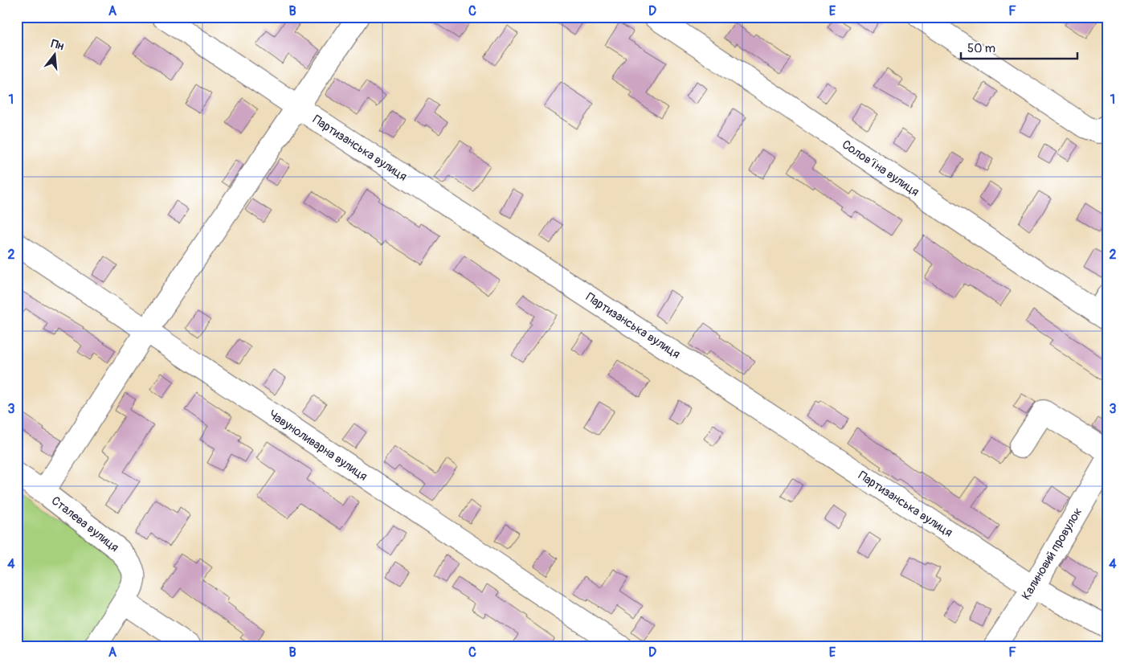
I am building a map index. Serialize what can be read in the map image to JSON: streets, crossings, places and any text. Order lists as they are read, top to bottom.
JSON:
{
  "streets": {
    "street": [
      "Партизанська вулиця",
      "Соловʼїна вулиця",
      "Чавуноливарна вулиця",
      "Сталева вулиця",
      "Калиновий провулок"
    ]
  },
  "crossings": [
    ["Партизанська вулиця", "Калиновий провулок"]
  ],
  "scale_bar": "50 m",
  "north": "top",
  "grid": {
    "columns": [
      "A",
      "B",
      "C",
      "D",
      "E",
      "F"
    ],
    "rows": [
      "1",
      "2",
      "3",
      "4"
    ]
  }
}
